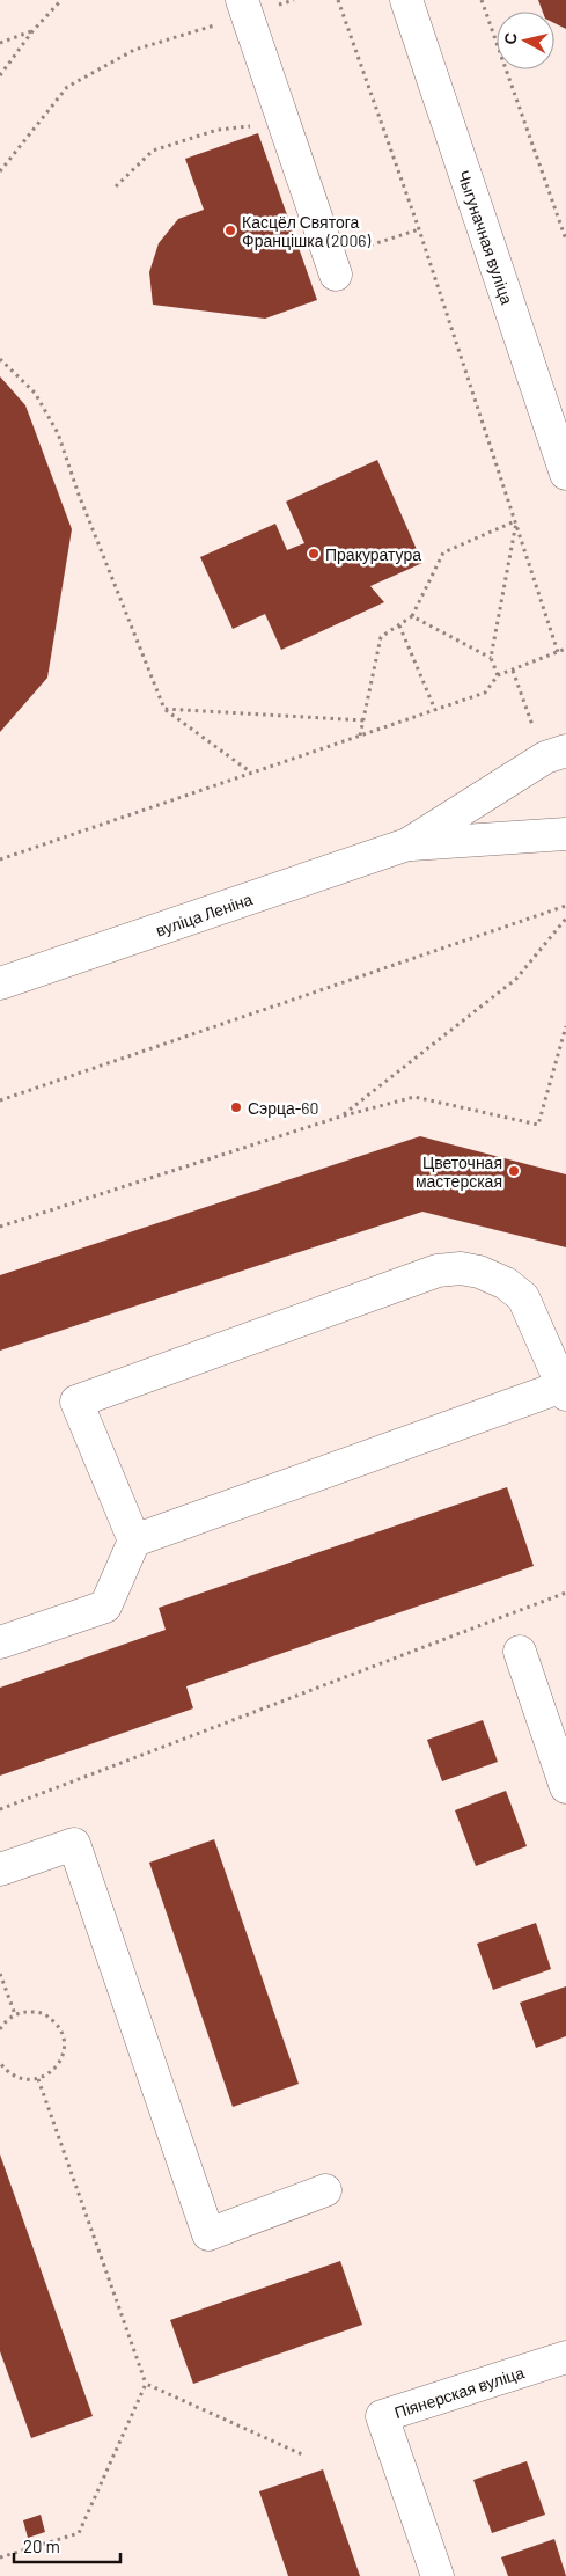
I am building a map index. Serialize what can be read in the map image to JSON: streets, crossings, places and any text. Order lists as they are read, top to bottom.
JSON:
{
  "streets": {
    "main road": ["Чыгуначная вуліца", "вуліца Леніна", "Піянерская вуліца"]
  },
  "places": [
    "Касцёл Святога Францішка (2006)",
    "Пракуратура",
    "Сэрца-60",
    "Цветочная мастерская"
  ],
  "scale_bar": "20 m",
  "north": "left"
}
